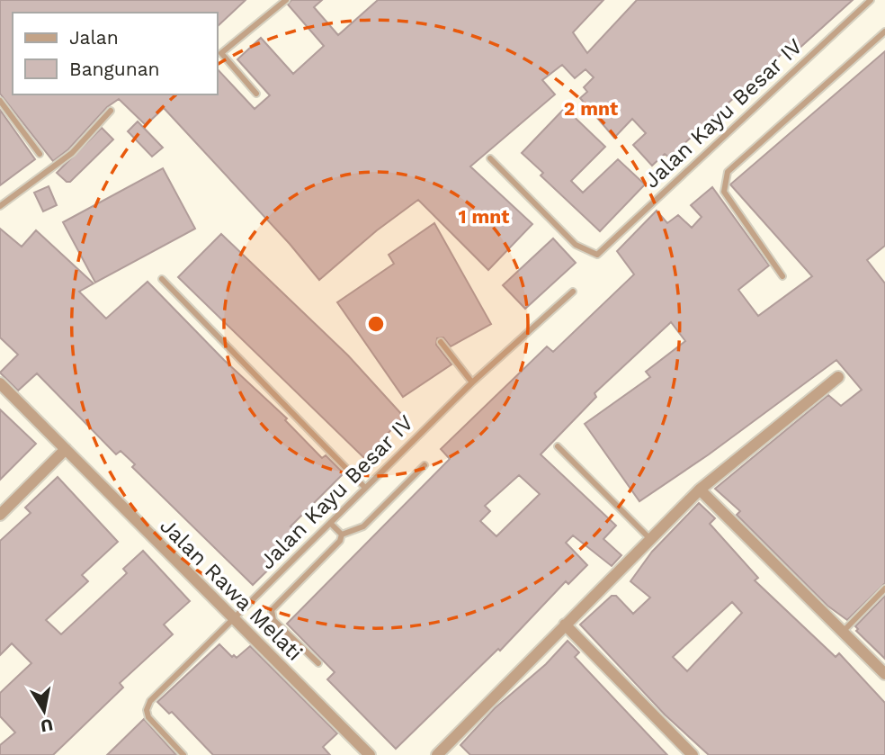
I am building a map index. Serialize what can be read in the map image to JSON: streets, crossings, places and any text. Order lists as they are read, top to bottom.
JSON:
{
  "streets": {
    "street": ["Jalan Rawa Melati"],
    "lane": ["Jalan Kayu Besar IV"]
  },
  "crossings": [
    ["Jalan Kayu Besar IV", "Jalan Rawa Melati"]
  ],
  "legend": ["Jalan", "Bangunan"],
  "north": "bottom",
  "rings": ["2 mnt", "1 mnt"]
}
